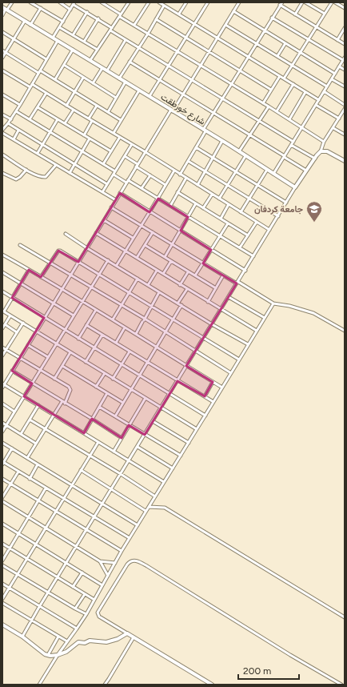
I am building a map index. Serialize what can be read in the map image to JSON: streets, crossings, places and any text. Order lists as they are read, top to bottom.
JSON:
{
  "streets": {
    "street": ["شارع خورطقت"]
  },
  "places": {
    "school or university": ["جامعة كردفان"]
  },
  "scale_bar": "200 m"
}
